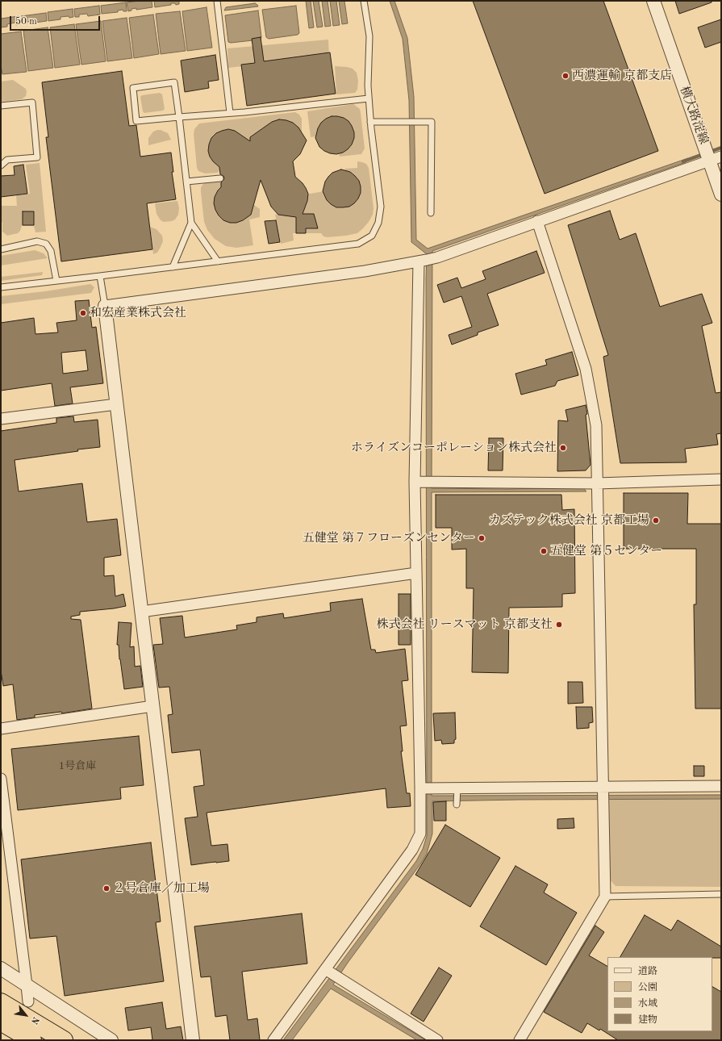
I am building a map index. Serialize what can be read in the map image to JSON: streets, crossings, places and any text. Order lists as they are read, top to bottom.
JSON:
{
  "streets": {
    "street": ["横大路淀線"]
  },
  "places": [
    "西濃運輸 京都支店",
    "和宏産業株式会社",
    "ホライズンコーポレーション株式会社",
    "カズテック株式会社 京都工場",
    "五健堂 第７フローズンセンター",
    "五健堂 第５センター",
    "株式会社 リースマット 京都支社",
    "２号倉庫／加工場"
  ],
  "house_numbers": ["1号倉庫"],
  "legend": [
    "道路",
    "公園",
    "水域",
    "建物"
  ],
  "scale_bar": "50 m",
  "north": "bottom right"
}
